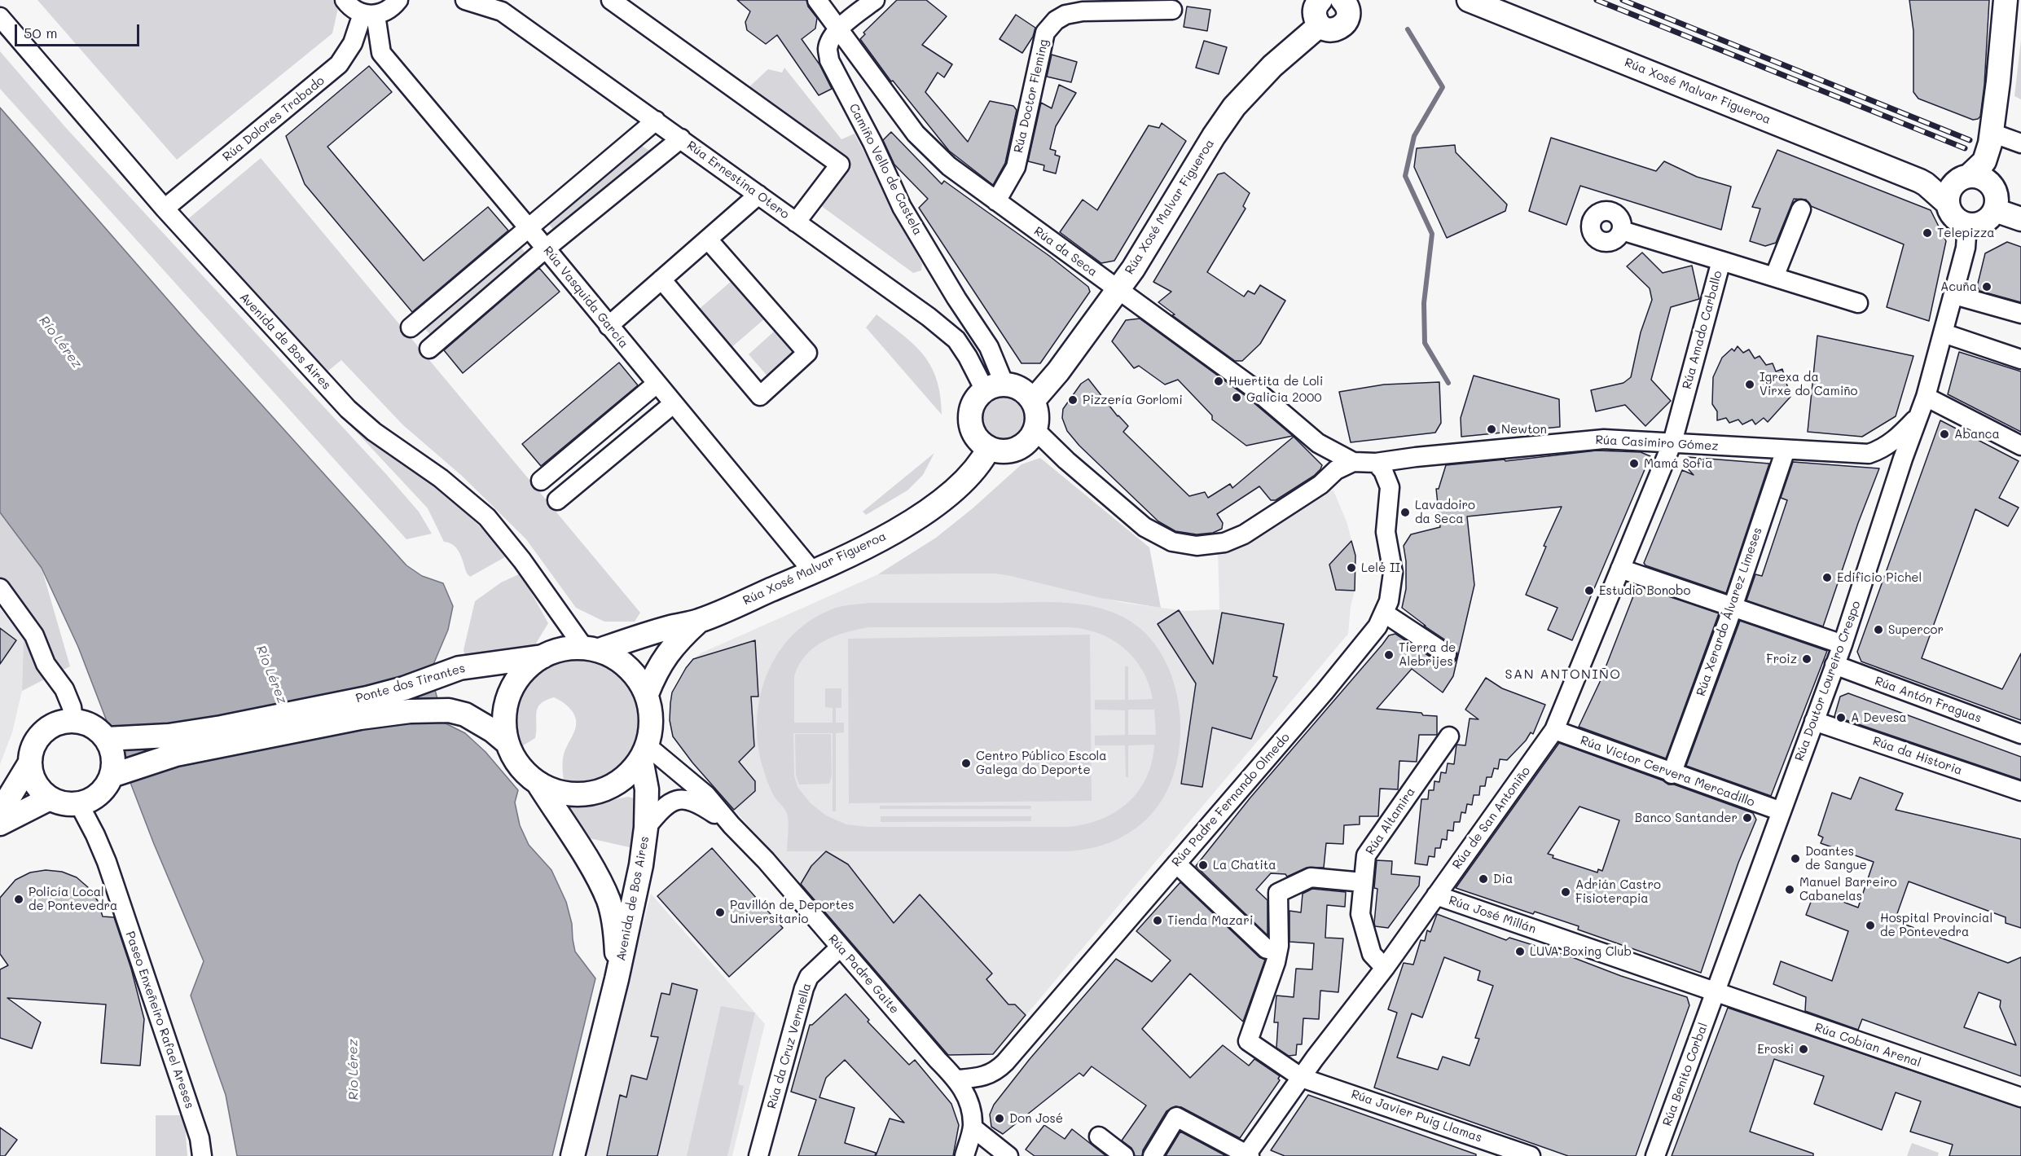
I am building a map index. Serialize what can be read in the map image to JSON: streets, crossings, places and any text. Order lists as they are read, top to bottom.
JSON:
{
  "streets": {
    "main road": ["Rúa Xosé Malvar Figueroa", "Avenida de Bos Aires", "Ponte dos Tirantes"],
    "street": [
      "Rúa Doctor Fleming",
      "Rúa Dolores Trabado",
      "Camiño Vello de Castela",
      "Rúa Ernestina Otero",
      "Rúa da Seca",
      "Rúa Vasquida García",
      "Rúa Amado Carballo",
      "Rúa Casimiro Gómez",
      "Rúa Xerardo Álvarez Limeses",
      "Rúa Doutor Loureiro Crespo",
      "Rúa Antón Fraguas",
      "Rúa da Historia",
      "Rúa Victor Cervera Mercadillo",
      "Rúa Padre Fernando Olmedo",
      "Rúa de San Antoniño",
      "Rúa Altamira",
      "Rúa José Millán",
      "Rúa Padre Gaite",
      "Paseo Enxeñeiro Rafael Areses",
      "Rúa Cobian Arenal",
      "Rúa da Cruz Vermella",
      "Rúa Benito Corbal",
      "Rúa Javier Puig Llamas"
    ]
  },
  "crossings": [
    ["Rúa Xosé Malvar Figueroa", "Camiño Vello de Castela"],
    ["Rúa Xosé Malvar Figueroa", "Rúa Ernestina Otero"],
    ["Rúa Xosé Malvar Figueroa", "Rúa da Seca"],
    ["Rúa Xosé Malvar Figueroa", "Rúa Vasquida García"],
    ["Rúa Xosé Malvar Figueroa", "Avenida de Bos Aires"],
    ["Rúa Xosé Malvar Figueroa", "Rúa Doutor Loureiro Crespo"],
    ["Rúa Xosé Malvar Figueroa", "Ponte dos Tirantes"],
    ["Rúa Xosé Malvar Figueroa", "Rúa Padre Gaite"],
    ["Rúa Doctor Fleming", "Rúa da Seca"],
    ["Rúa Dolores Trabado", "Rúa Vasquida García"],
    ["Rúa Dolores Trabado", "Avenida de Bos Aires"],
    ["Camiño Vello de Castela", "Rúa Ernestina Otero"],
    ["Camiño Vello de Castela", "Rúa da Seca"],
    ["Rúa da Seca", "Rúa Casimiro Gómez"],
    ["Rúa Amado Carballo", "Rúa Casimiro Gómez"],
    ["Rúa Amado Carballo", "Rúa de San Antoniño"],
    ["Avenida de Bos Aires", "Ponte dos Tirantes"],
    ["Avenida de Bos Aires", "Rúa Padre Gaite"],
    ["Rúa Casimiro Gómez", "Rúa Xerardo Álvarez Limeses"],
    ["Rúa Casimiro Gómez", "Rúa Doutor Loureiro Crespo"],
    ["Rúa Casimiro Gómez", "Rúa Padre Fernando Olmedo"],
    ["Rúa Casimiro Gómez", "Rúa de San Antoniño"],
    ["Rúa Xerardo Álvarez Limeses", "Rúa Victor Cervera Mercadillo"],
    ["Rúa Doutor Loureiro Crespo", "Rúa Antón Fraguas"],
    ["Rúa Doutor Loureiro Crespo", "Rúa da Historia"],
    ["Rúa Doutor Loureiro Crespo", "Rúa Victor Cervera Mercadillo"],
    ["Rúa Doutor Loureiro Crespo", "Rúa José Millán"],
    ["Rúa Doutor Loureiro Crespo", "Rúa Cobian Arenal"],
    ["Rúa Doutor Loureiro Crespo", "Rúa Benito Corbal"],
    ["Ponte dos Tirantes", "Rúa Padre Gaite"],
    ["Ponte dos Tirantes", "Paseo Enxeñeiro Rafael Areses"],
    ["Rúa Victor Cervera Mercadillo", "Rúa de San Antoniño"],
    ["Rúa Padre Fernando Olmedo", "Rúa Padre Gaite"],
    ["Rúa de San Antoniño", "Rúa Altamira"],
    ["Rúa de San Antoniño", "Rúa José Millán"],
    ["Rúa de San Antoniño", "Rúa Javier Puig Llamas"],
    ["Rúa Altamira", "Rúa Javier Puig Llamas"],
    ["Rúa José Millán", "Rúa Cobian Arenal"],
    ["Rúa José Millán", "Rúa Benito Corbal"],
    ["Rúa Padre Gaite", "Rúa da Cruz Vermella"],
    ["Rúa Cobian Arenal", "Rúa Benito Corbal"]
  ],
  "districts": ["SAN ANTONIÑO"],
  "water": ["Río Lérez"],
  "places": [
    "Telepizza",
    "Acuña",
    "Huertita de Loli",
    "Igrexa da Virxe do Camiño",
    "Galicia 2000",
    "Pizzería Gorlomi",
    "Newton",
    "Abanca",
    "Mamá Sofìa",
    "Lavadoiro da Seca",
    "Lelé II",
    "Edificio Pichel",
    "Estudio Bonobo",
    "Supercor",
    "Tierra de Alebrijes",
    "Froiz",
    "A Devesa",
    "Centro Público Escola Galega do Deporte",
    "Banco Santander",
    "Doantes de Sangue",
    "La Chatita",
    "Dia",
    "Manuel Barreiro Cabanelas",
    "Adrián Castro Fisioterapia",
    "Policía Local de Pontevedra",
    "Pavillón de Deportes Universitario",
    "Tienda Mazari",
    "Hospital Provincial de Pontevedra",
    "LUVA Boxing Club",
    "Eroski",
    "Don José"
  ],
  "scale_bar": "50 m"
}
